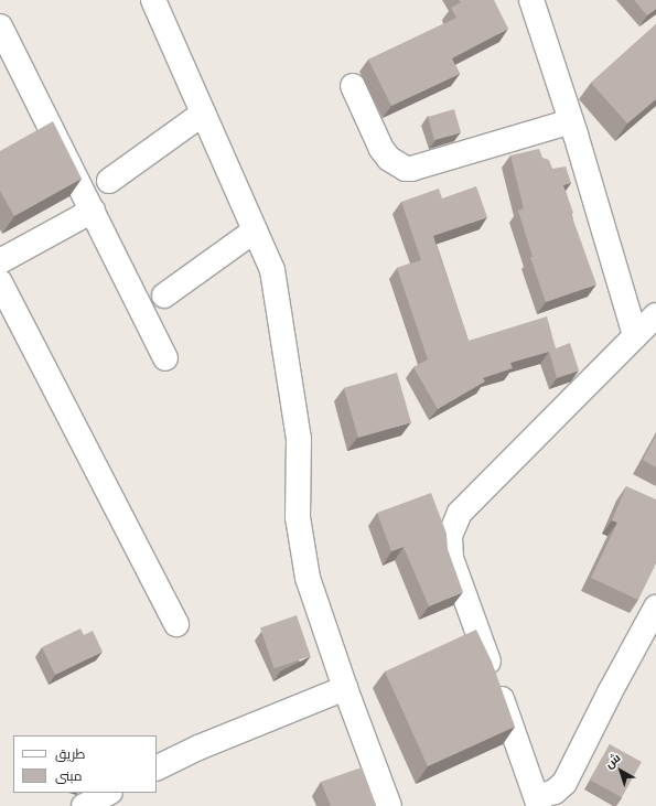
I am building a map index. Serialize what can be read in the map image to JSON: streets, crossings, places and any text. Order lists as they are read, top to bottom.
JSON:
{
  "legend": ["طريق", "مبنى"],
  "north": "top left"
}
